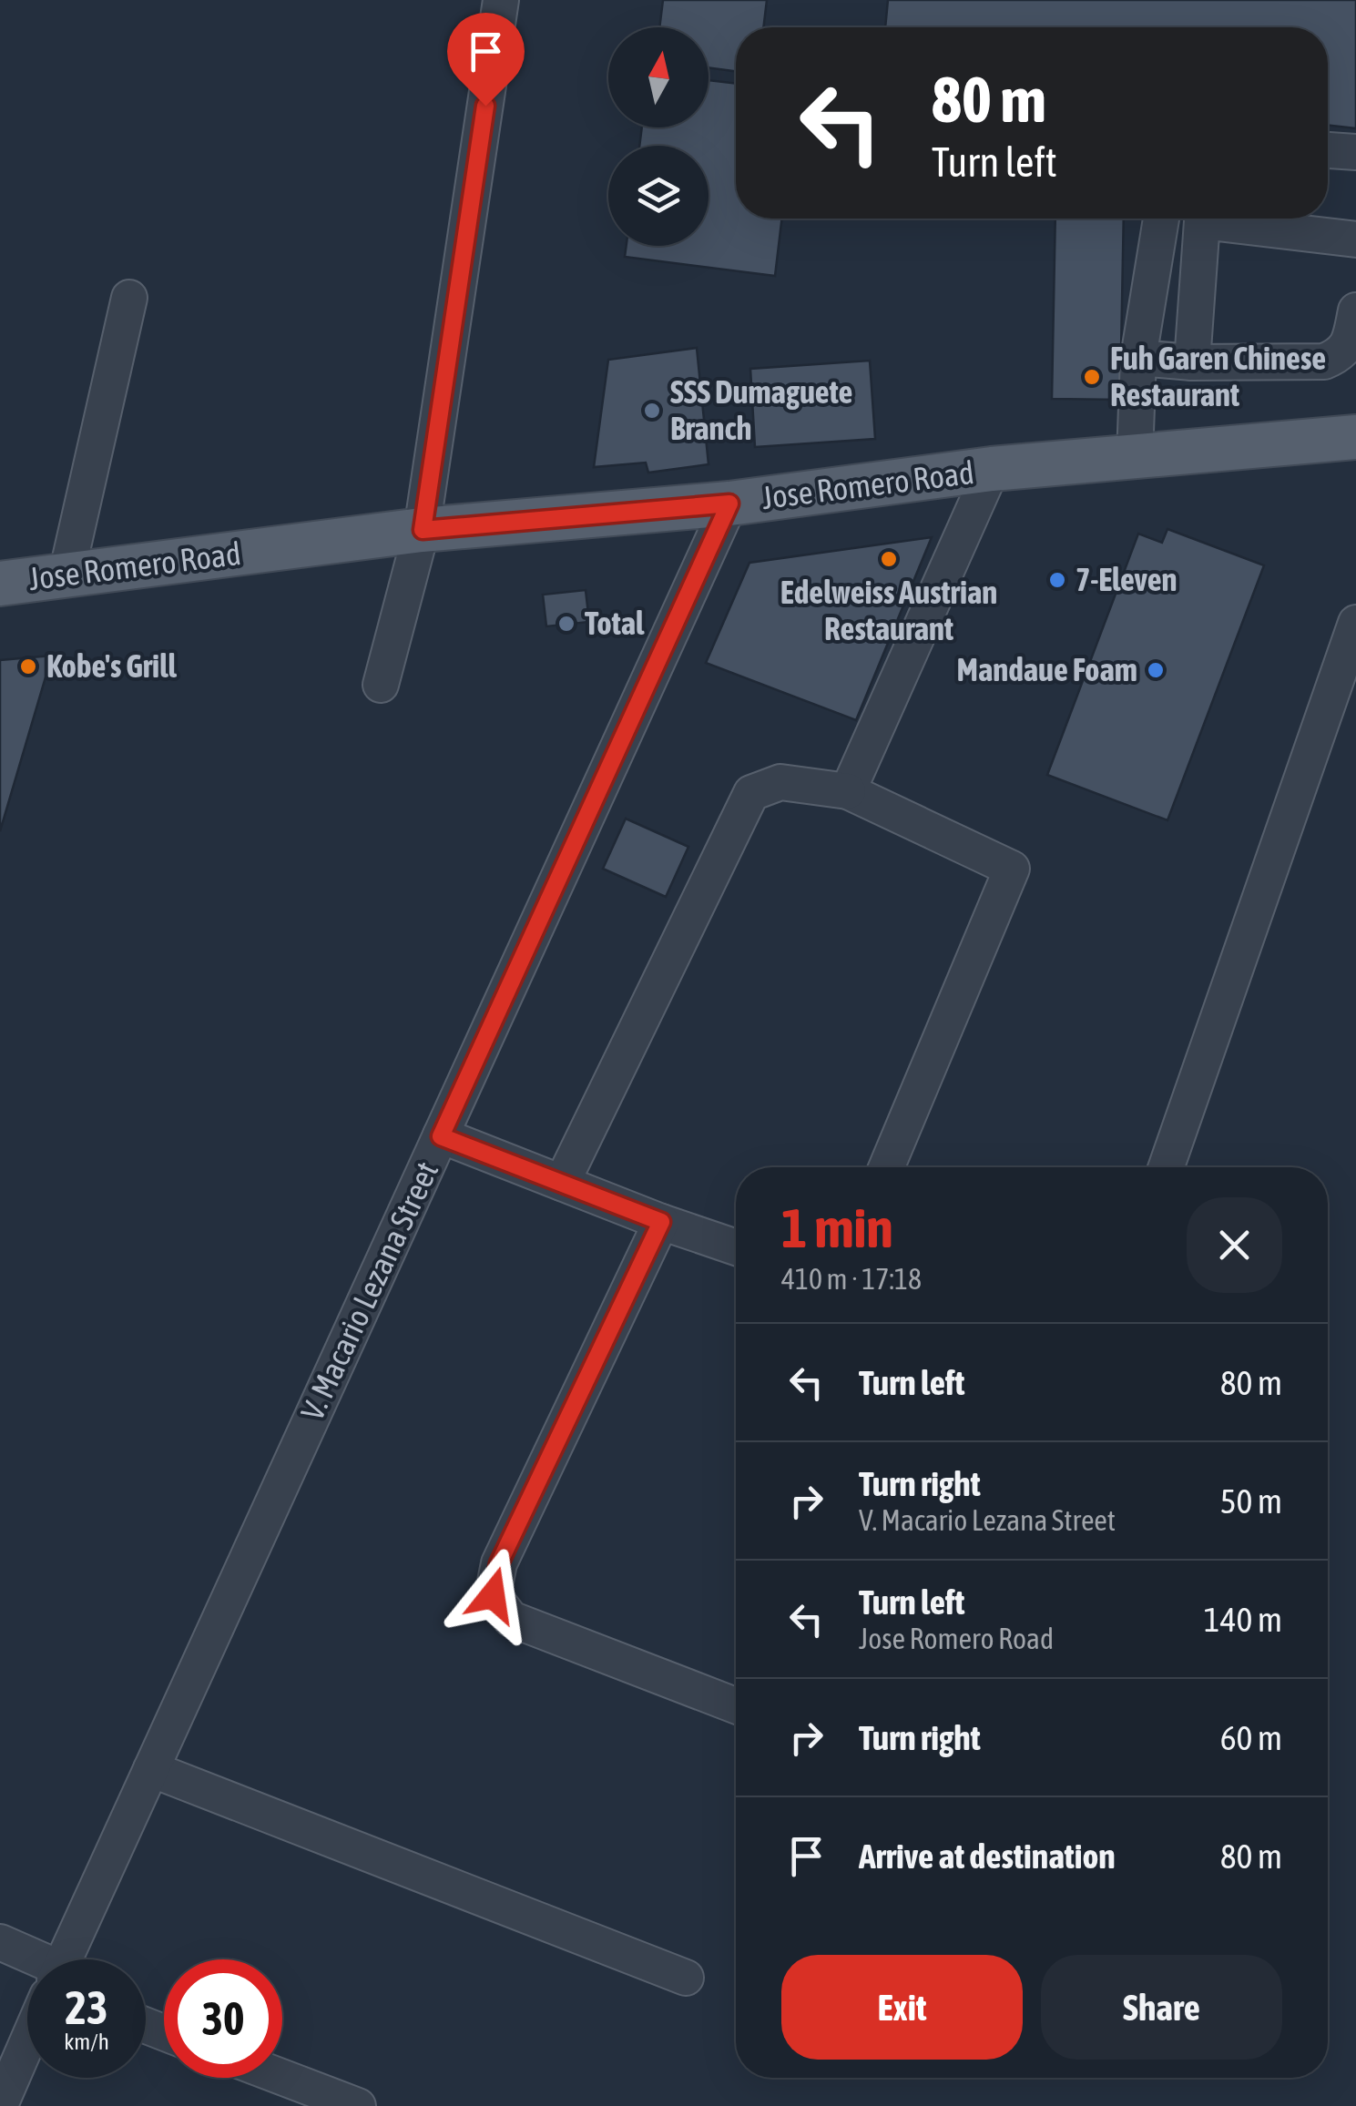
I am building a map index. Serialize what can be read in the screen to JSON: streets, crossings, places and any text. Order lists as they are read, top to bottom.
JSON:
{
  "streets": {
    "main road": ["Jose Romero Road"],
    "street": ["V. Macario Lezana Street"]
  },
  "crossings": [
    ["Jose Romero Road", "V. Macario Lezana Street"]
  ],
  "places": [
    "Fuh Garen Chinese Restaurant",
    "SSS Dumaguete Branch",
    "Edelweiss Austrian Restaurant",
    "7-Eleven",
    "Total",
    "Kobe's Grill",
    "Mandaue Foam"
  ],
  "north": "top",
  "page": {
    "turn": ["80 m", "Turn left"],
    "heading": ["1 min", "410 m · 17:18"],
    "list": [
      {
        "name": "Turn left",
        "value": "80 m"
      },
      {
        "name": "Turn right",
        "note": "V. Macario Lezana Street",
        "value": "50 m"
      },
      {
        "name": "Turn left",
        "note": "Jose Romero Road",
        "value": "140 m"
      },
      {
        "name": "Turn right",
        "value": "60 m"
      },
      {
        "name": "Arrive at destination",
        "value": "80 m"
      }
    ],
    "buttons": ["Exit", "Share"],
    "speed": "23 km/h",
    "limit": "30"
  }
}
